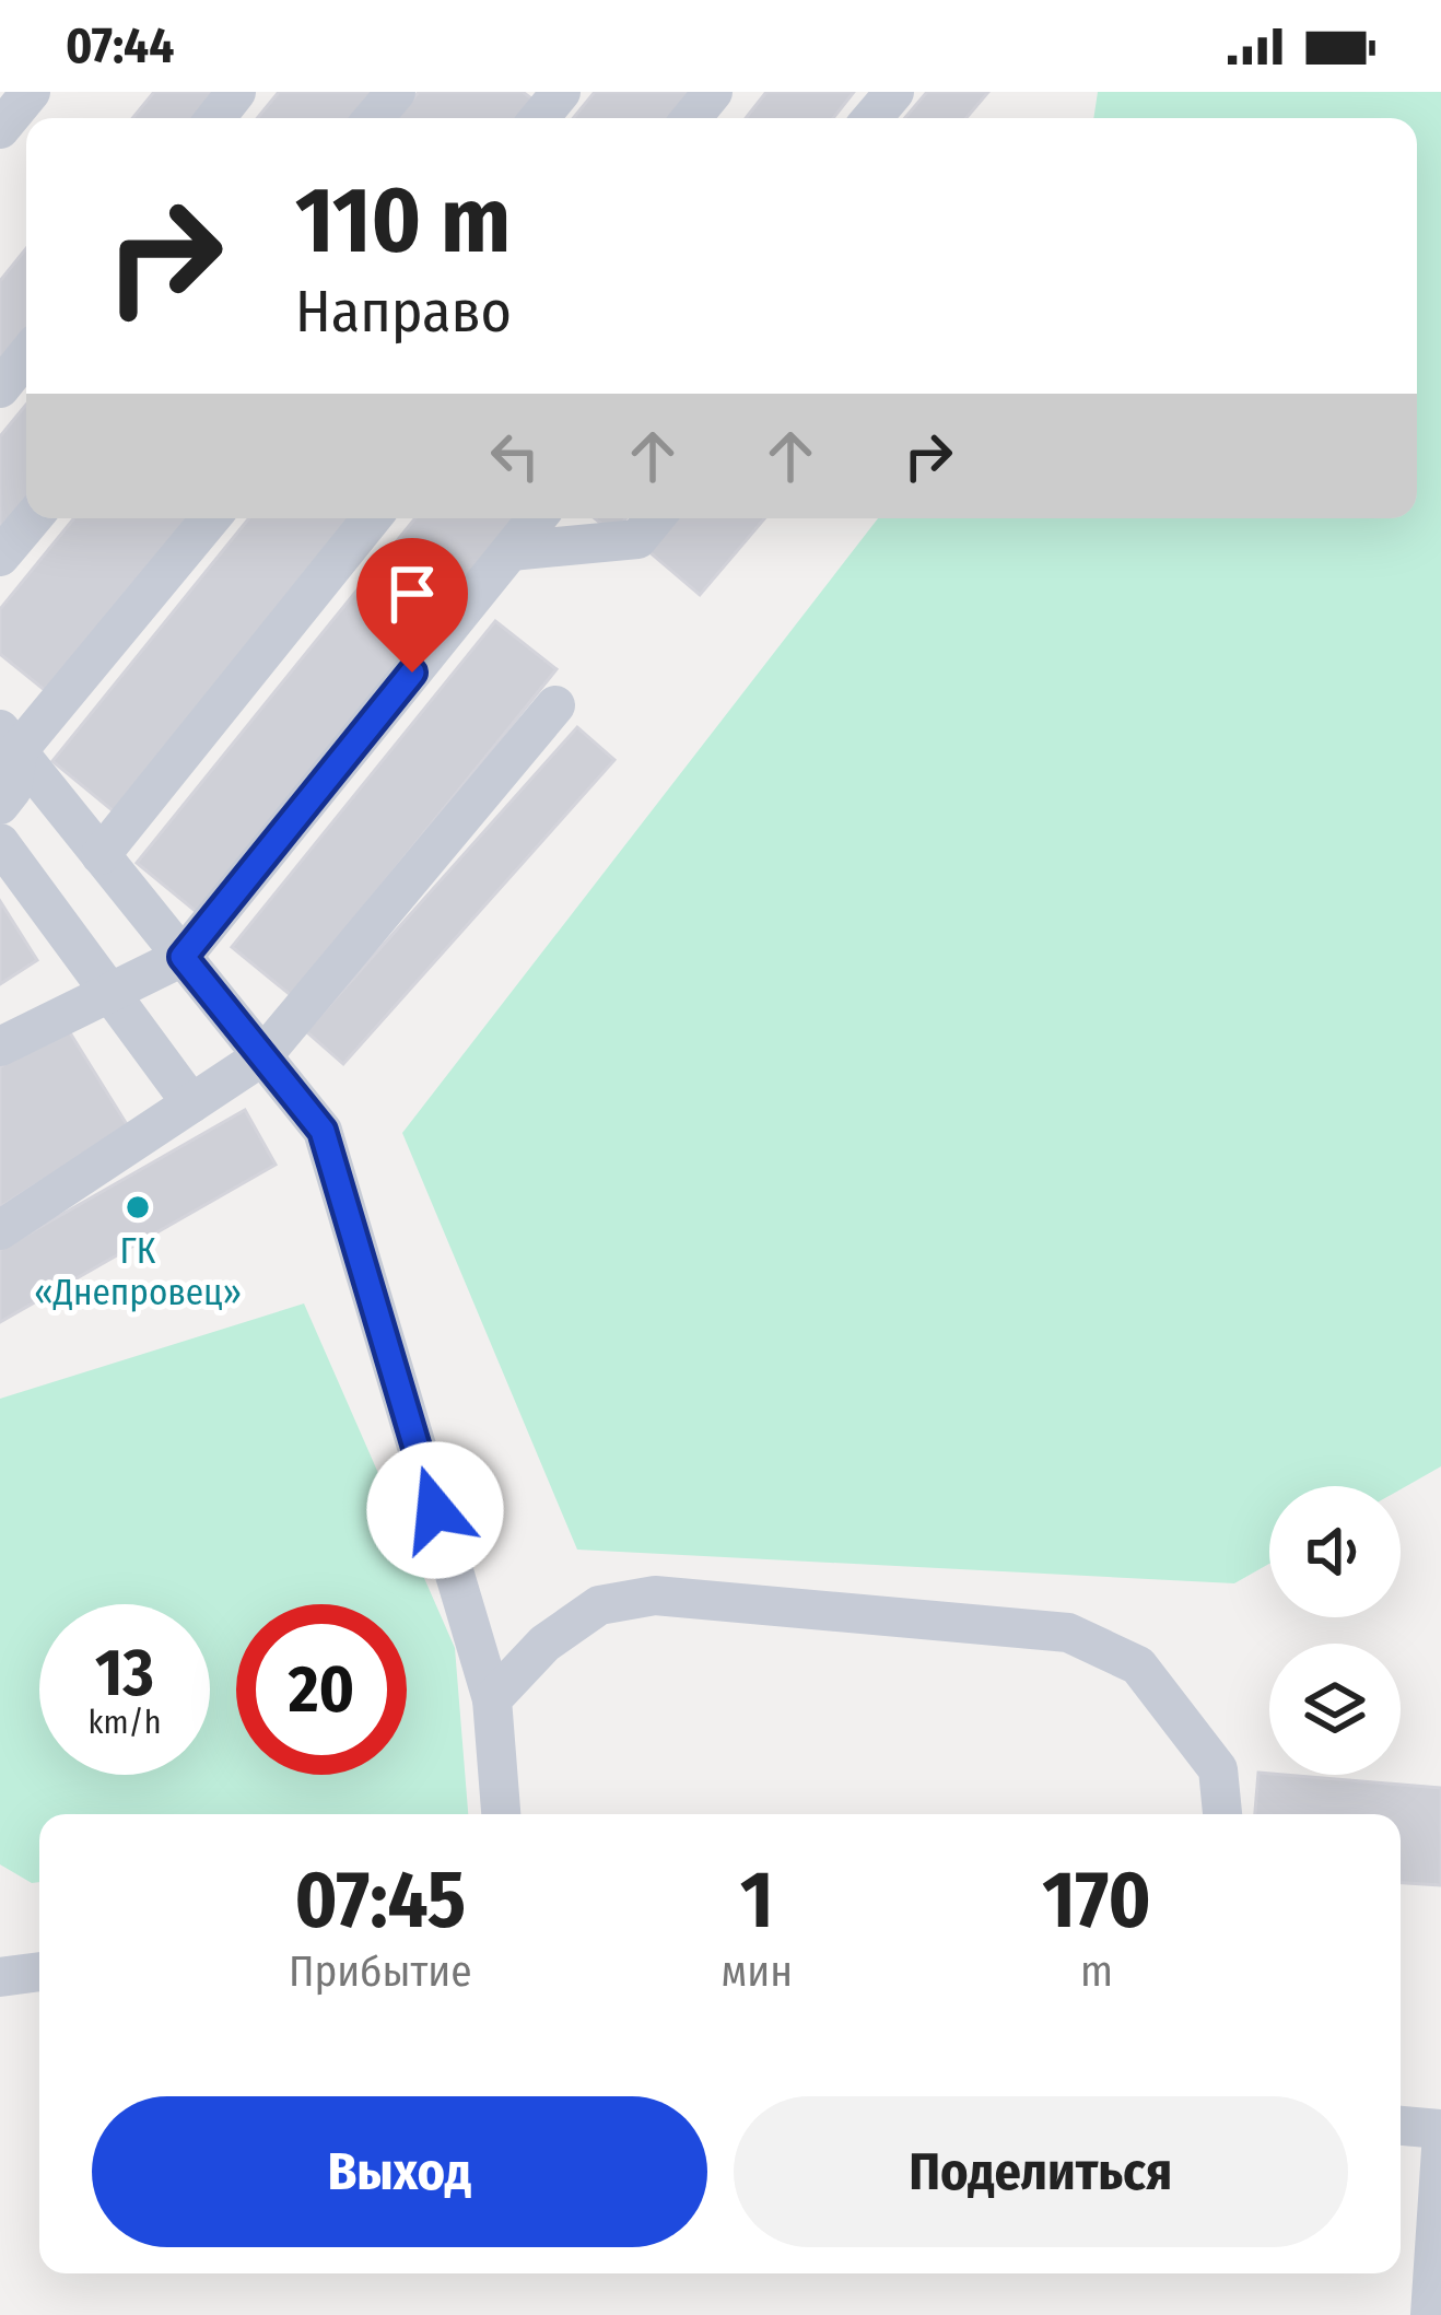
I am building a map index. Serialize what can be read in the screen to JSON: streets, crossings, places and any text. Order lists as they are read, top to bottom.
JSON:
{
  "places": ["ГК «Днепровец»"],
  "page": {
    "status": "07:44",
    "turn": ["110 m", "Направо"],
    "speed": "13 km/h",
    "limit": "20",
    "eta": [
      "07:45",
      "Прибытие",
      "1",
      "мин",
      "170",
      "m"
    ],
    "buttons": ["Выход", "Поделиться"]
  }
}
